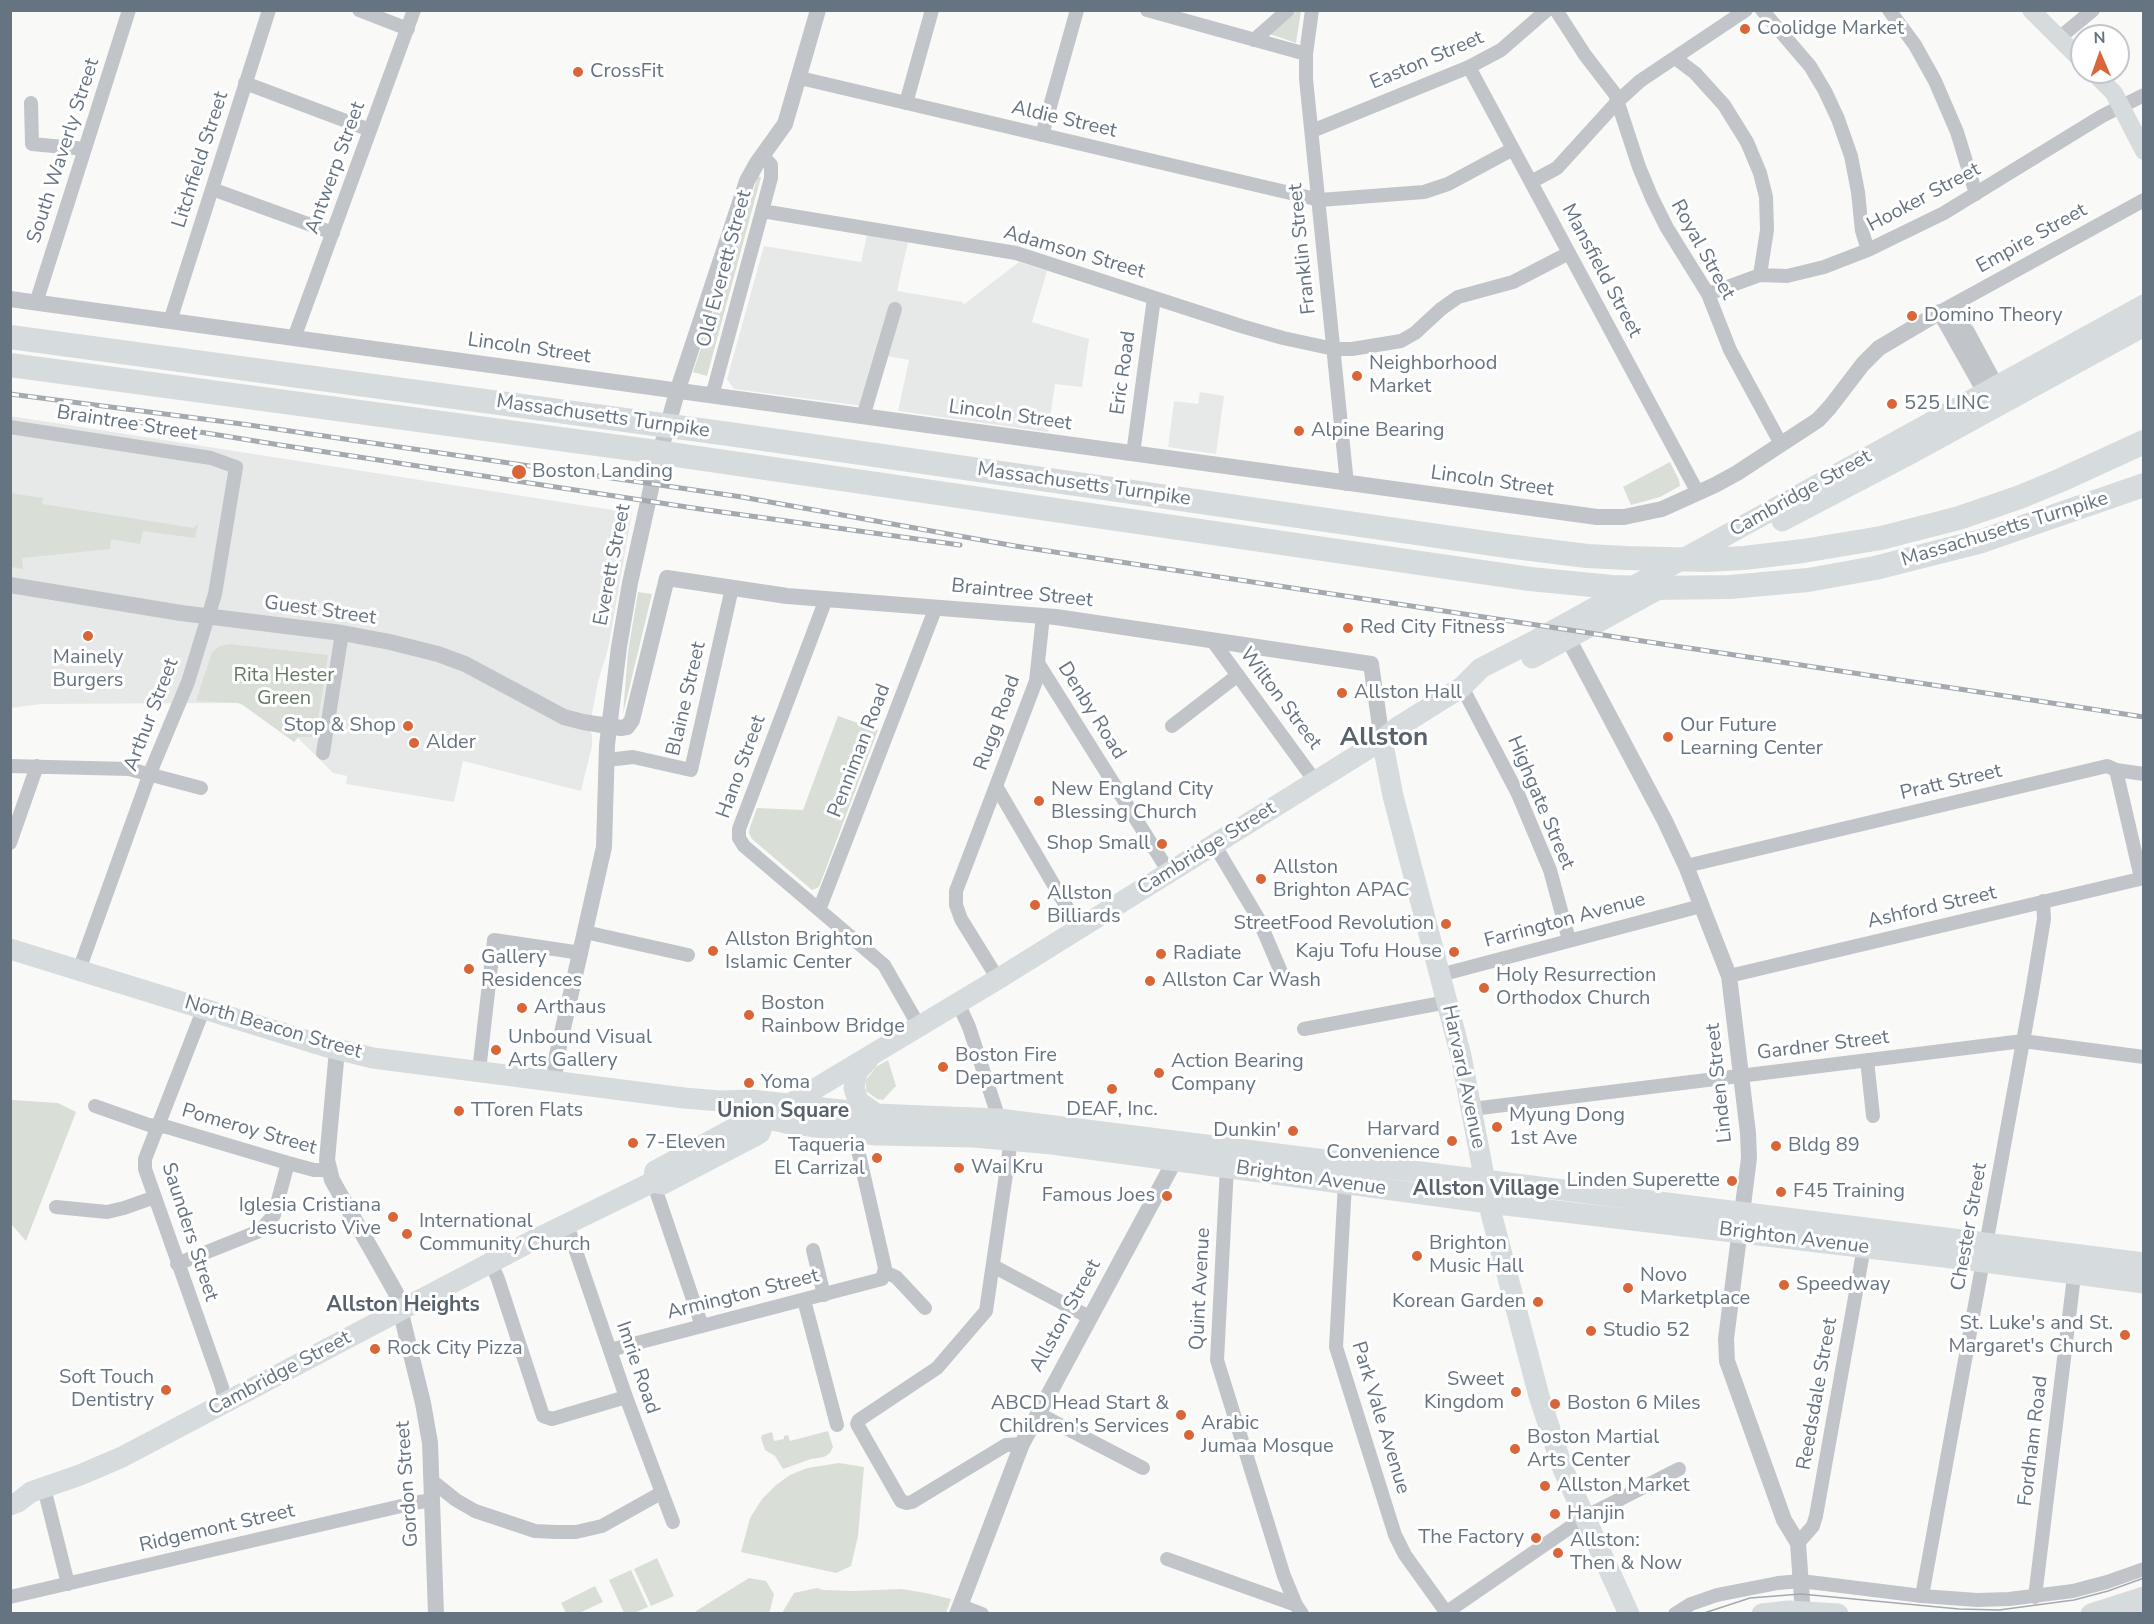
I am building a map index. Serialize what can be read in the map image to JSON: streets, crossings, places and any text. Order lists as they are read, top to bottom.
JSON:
{
  "streets": {
    "highway": ["Massachusetts Turnpike"],
    "main road": [
      "Cambridge Street",
      "North Beacon Street",
      "Harvard Avenue",
      "Brighton Avenue"
    ],
    "street": [
      "Easton Street",
      "Aldie Street",
      "South Waverly Street",
      "Litchfield Street",
      "Antwerp Street",
      "Hooker Street",
      "Empire Street",
      "Franklin Street",
      "Royal Street",
      "Adamson Street",
      "Old Everett Street",
      "Mansfield Street",
      "Lincoln Street",
      "Eric Road",
      "Braintree Street",
      "Everett Street",
      "Guest Street",
      "Blaine Street",
      "Wilton Street",
      "Denby Road",
      "Arthur Street",
      "Rugg Road",
      "Penniman Road",
      "Hano Street",
      "Pratt Street",
      "Highgate Street",
      "Ashford Street",
      "Farrington Avenue",
      "Gardner Street",
      "Linden Street",
      "Pomeroy Street",
      "Chester Street",
      "Saunders Street",
      "Quint Avenue",
      "Armington Street",
      "Allston Street",
      "Imrie Road",
      "Reedsdale Street",
      "Park Vale Avenue",
      "Fordham Road",
      "Gordon Street",
      "Ridgemont Street"
    ]
  },
  "crossings": [
    ["Easton Street", "Franklin Street"],
    ["Easton Street", "Mansfield Street"],
    ["Aldie Street", "Franklin Street"],
    ["Aldie Street", "Mansfield Street"],
    ["Aldie Street", "Everett Street"],
    ["South Waverly Street", "Lincoln Street"],
    ["Litchfield Street", "Lincoln Street"],
    ["Antwerp Street", "Lincoln Street"],
    ["Hooker Street", "Royal Street"],
    ["Empire Street", "Lincoln Street"],
    ["Franklin Street", "Adamson Street"],
    ["Franklin Street", "Lincoln Street"],
    ["Royal Street", "Lincoln Street"],
    ["Adamson Street", "Old Everett Street"],
    ["Adamson Street", "Mansfield Street"],
    ["Adamson Street", "Eric Road"],
    ["Old Everett Street", "Lincoln Street"],
    ["Old Everett Street", "Everett Street"],
    ["Mansfield Street", "Lincoln Street"],
    ["Lincoln Street", "Eric Road"],
    ["Braintree Street", "Cambridge Street"],
    ["Braintree Street", "Everett Street"],
    ["Braintree Street", "Guest Street"],
    ["Braintree Street", "Blaine Street"],
    ["Braintree Street", "Wilton Street"],
    ["Braintree Street", "Arthur Street"],
    ["Braintree Street", "Rugg Road"],
    ["Braintree Street", "Penniman Road"],
    ["Braintree Street", "Hano Street"],
    ["Braintree Street", "Harvard Avenue"],
    ["Cambridge Street", "Wilton Street"],
    ["Cambridge Street", "Denby Road"],
    ["Cambridge Street", "Rugg Road"],
    ["Cambridge Street", "Hano Street"],
    ["Cambridge Street", "Highgate Street"],
    ["Cambridge Street", "North Beacon Street"],
    ["Cambridge Street", "Harvard Avenue"],
    ["Cambridge Street", "Linden Street"],
    ["Cambridge Street", "Brighton Avenue"],
    ["Cambridge Street", "Saunders Street"],
    ["Cambridge Street", "Imrie Road"],
    ["Cambridge Street", "Gordon Street"],
    ["Everett Street", "Guest Street"],
    ["Everett Street", "Blaine Street"],
    ["Everett Street", "North Beacon Street"],
    ["Guest Street", "Arthur Street"],
    ["Denby Road", "Rugg Road"],
    ["Arthur Street", "North Beacon Street"],
    ["Penniman Road", "Hano Street"],
    ["Pratt Street", "Linden Street"],
    ["Highgate Street", "Farrington Avenue"],
    ["Ashford Street", "Linden Street"],
    ["Ashford Street", "Chester Street"],
    ["Farrington Avenue", "Harvard Avenue"],
    ["Farrington Avenue", "Linden Street"],
    ["North Beacon Street", "Brighton Avenue"],
    ["North Beacon Street", "Saunders Street"],
    ["North Beacon Street", "Gordon Street"],
    ["Gardner Street", "Harvard Avenue"],
    ["Gardner Street", "Linden Street"],
    ["Gardner Street", "Chester Street"],
    ["Harvard Avenue", "Brighton Avenue"],
    ["Linden Street", "Brighton Avenue"],
    ["Linden Street", "Reedsdale Street"],
    ["Pomeroy Street", "Saunders Street"],
    ["Pomeroy Street", "Gordon Street"],
    ["Brighton Avenue", "Chester Street"],
    ["Brighton Avenue", "Quint Avenue"],
    ["Brighton Avenue", "Allston Street"],
    ["Brighton Avenue", "Reedsdale Street"],
    ["Brighton Avenue", "Park Vale Avenue"],
    ["Brighton Avenue", "Fordham Road"],
    ["Armington Street", "Imrie Road"],
    ["Gordon Street", "Ridgemont Street"]
  ],
  "districts": [
    "Allston",
    "Union Square",
    "Allston Village",
    "Allston Heights"
  ],
  "parks": ["Rita Hester Green"],
  "places": [
    "Coolidge Market",
    "CrossFit",
    "Domino Theory",
    "Neighborhood Market",
    "525 LINC",
    "Alpine Bearing",
    "Boston Landing",
    "Red City Fitness",
    "Mainely Burgers",
    "Allston Hall",
    "Stop & Shop",
    "Our Future Learning Center",
    "Alder",
    "New England City Blessing Church",
    "Shop Small",
    "Allston Brighton APAC",
    "Allston Billiards",
    "StreetFood Revolution",
    "Allston Brighton Islamic Center",
    "Kaju Tofu House",
    "Radiate",
    "Gallery Residences",
    "Allston Car Wash",
    "Holy Resurrection Orthodox Church",
    "Arthaus",
    "Boston Rainbow Bridge",
    "Unbound Visual Arts Gallery",
    "Boston Fire Department",
    "Action Bearing Company",
    "Yoma",
    "DEAF, Inc.",
    "TToren Flats",
    "Myung Dong 1st Ave",
    "Dunkin'",
    "Harvard Convenience",
    "7-Eleven",
    "Bldg 89",
    "Taqueria El Carrizal",
    "Wai Kru",
    "Linden Superette",
    "F45 Training",
    "Famous Joes",
    "Iglesia Cristiana Jesucristo Vive",
    "International Community Church",
    "Brighton Music Hall",
    "Speedway",
    "Novo Marketplace",
    "Korean Garden",
    "Studio 52",
    "St. Luke's and St. Margaret's Church",
    "Rock City Pizza",
    "Soft Touch Dentistry",
    "Sweet Kingdom",
    "Boston 6 Miles",
    "ABCD Head Start & Children's Services",
    "Arabic Jumaa Mosque",
    "Boston Martial Arts Center",
    "Allston Market",
    "Hanjin",
    "The Factory",
    "Allston: Then & Now"
  ],
  "north": "top"
}
